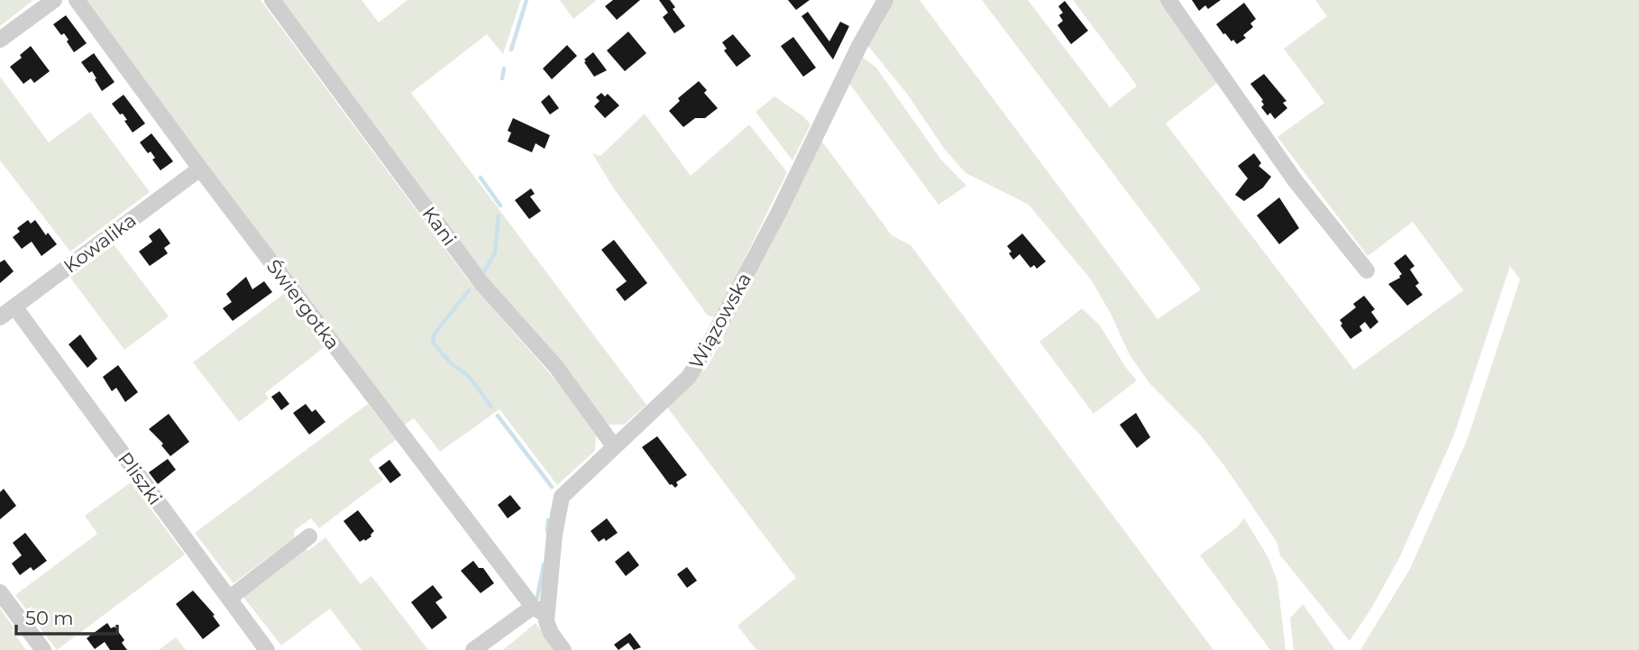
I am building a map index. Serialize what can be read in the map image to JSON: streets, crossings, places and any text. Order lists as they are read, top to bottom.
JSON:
{
  "streets": {
    "street": [
      "Kani",
      "Kowalika",
      "Świergotka",
      "Wiązowska",
      "Pliszki"
    ]
  },
  "crossings": [
    ["Kani", "Wiązowska"],
    ["Kowalika", "Świergotka"],
    ["Kowalika", "Pliszki"],
    ["Świergotka", "Wiązowska"]
  ],
  "scale_bar": "50 m"
}
